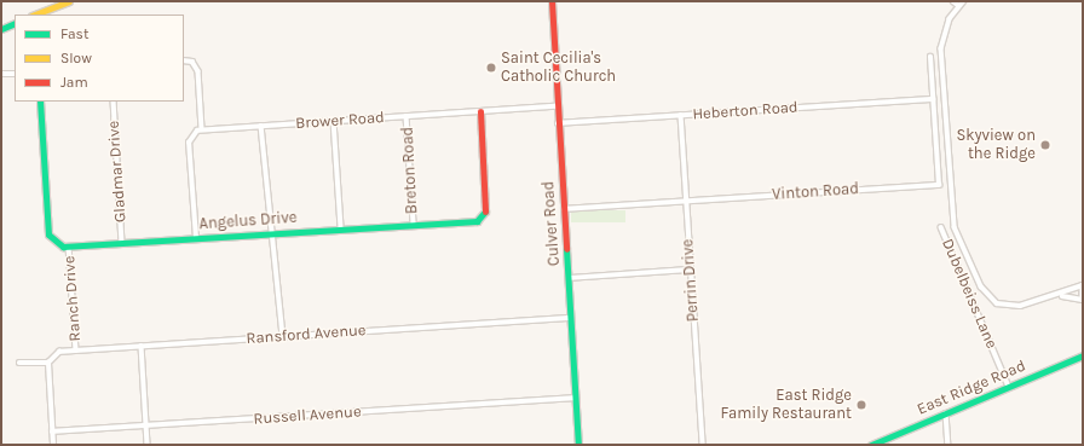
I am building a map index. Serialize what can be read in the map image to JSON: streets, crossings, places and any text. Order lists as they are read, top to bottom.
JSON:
{
  "streets": {
    "main road": ["Angelus Drive", "Culver Road", "East Ridge Road"],
    "street": [
      "Heberton Road",
      "Brower Road",
      "Breton Road",
      "Gladmar Drive",
      "Vinton Road",
      "Perrin Drive",
      "Dubelbeiss Lane",
      "Ranch Drive",
      "Ransford Avenue",
      "Russell Avenue"
    ]
  },
  "crossings": [
    ["Heberton Road", "Vinton Road"],
    ["Heberton Road", "Culver Road"],
    ["Heberton Road", "Perrin Drive"],
    ["Brower Road", "Breton Road"],
    ["Brower Road", "Angelus Drive"],
    ["Brower Road", "Culver Road"],
    ["Breton Road", "Angelus Drive"],
    ["Gladmar Drive", "Angelus Drive"],
    ["Vinton Road", "Culver Road"],
    ["Vinton Road", "Perrin Drive"],
    ["Angelus Drive", "Ranch Drive"],
    ["Culver Road", "Ransford Avenue"],
    ["Culver Road", "Russell Avenue"],
    ["Dubelbeiss Lane", "East Ridge Road"],
    ["Ranch Drive", "Ransford Avenue"]
  ],
  "places": ["Saint Cecilia's Catholic Church", "Skyview on the Ridge", "East Ridge Family Restaurant"],
  "legend": ["Fast", "Slow", "Jam"]
}
